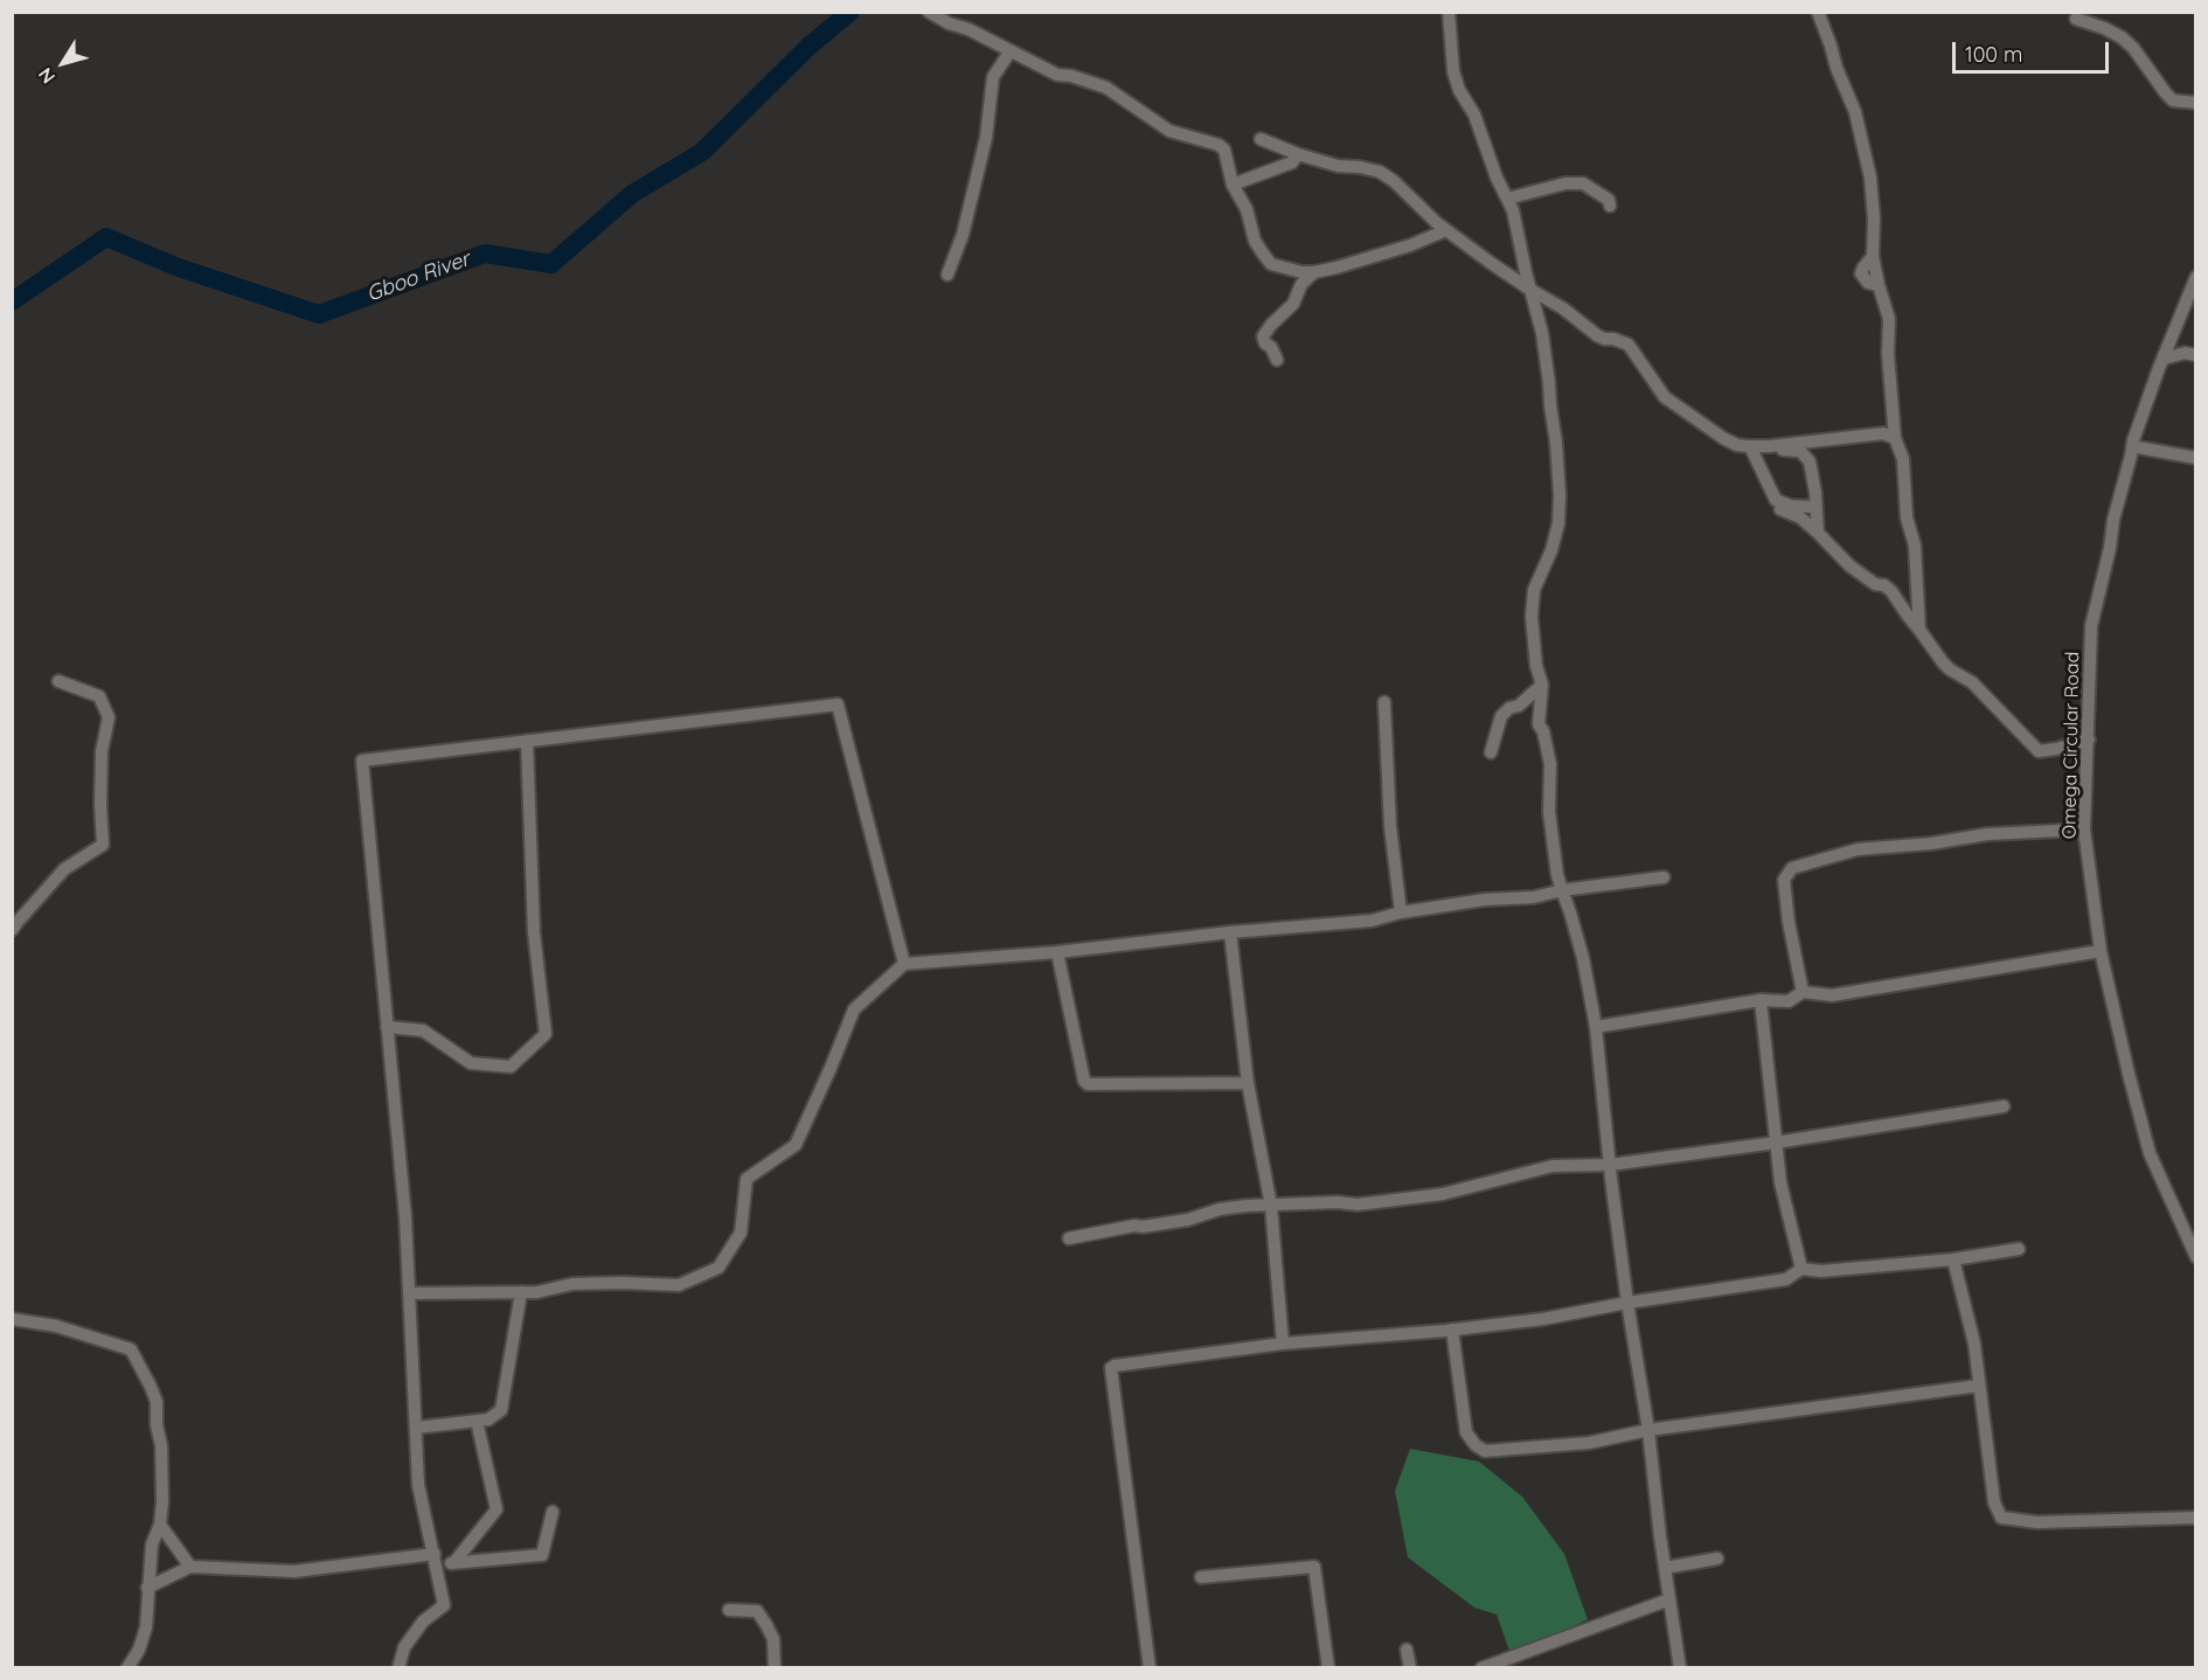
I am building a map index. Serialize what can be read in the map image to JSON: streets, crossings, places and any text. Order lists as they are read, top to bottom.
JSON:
{
  "streets": {
    "street": ["Omega Circular Road"]
  },
  "water": ["Gboo River"],
  "scale_bar": "100 m",
  "north": "bottom left"
}
